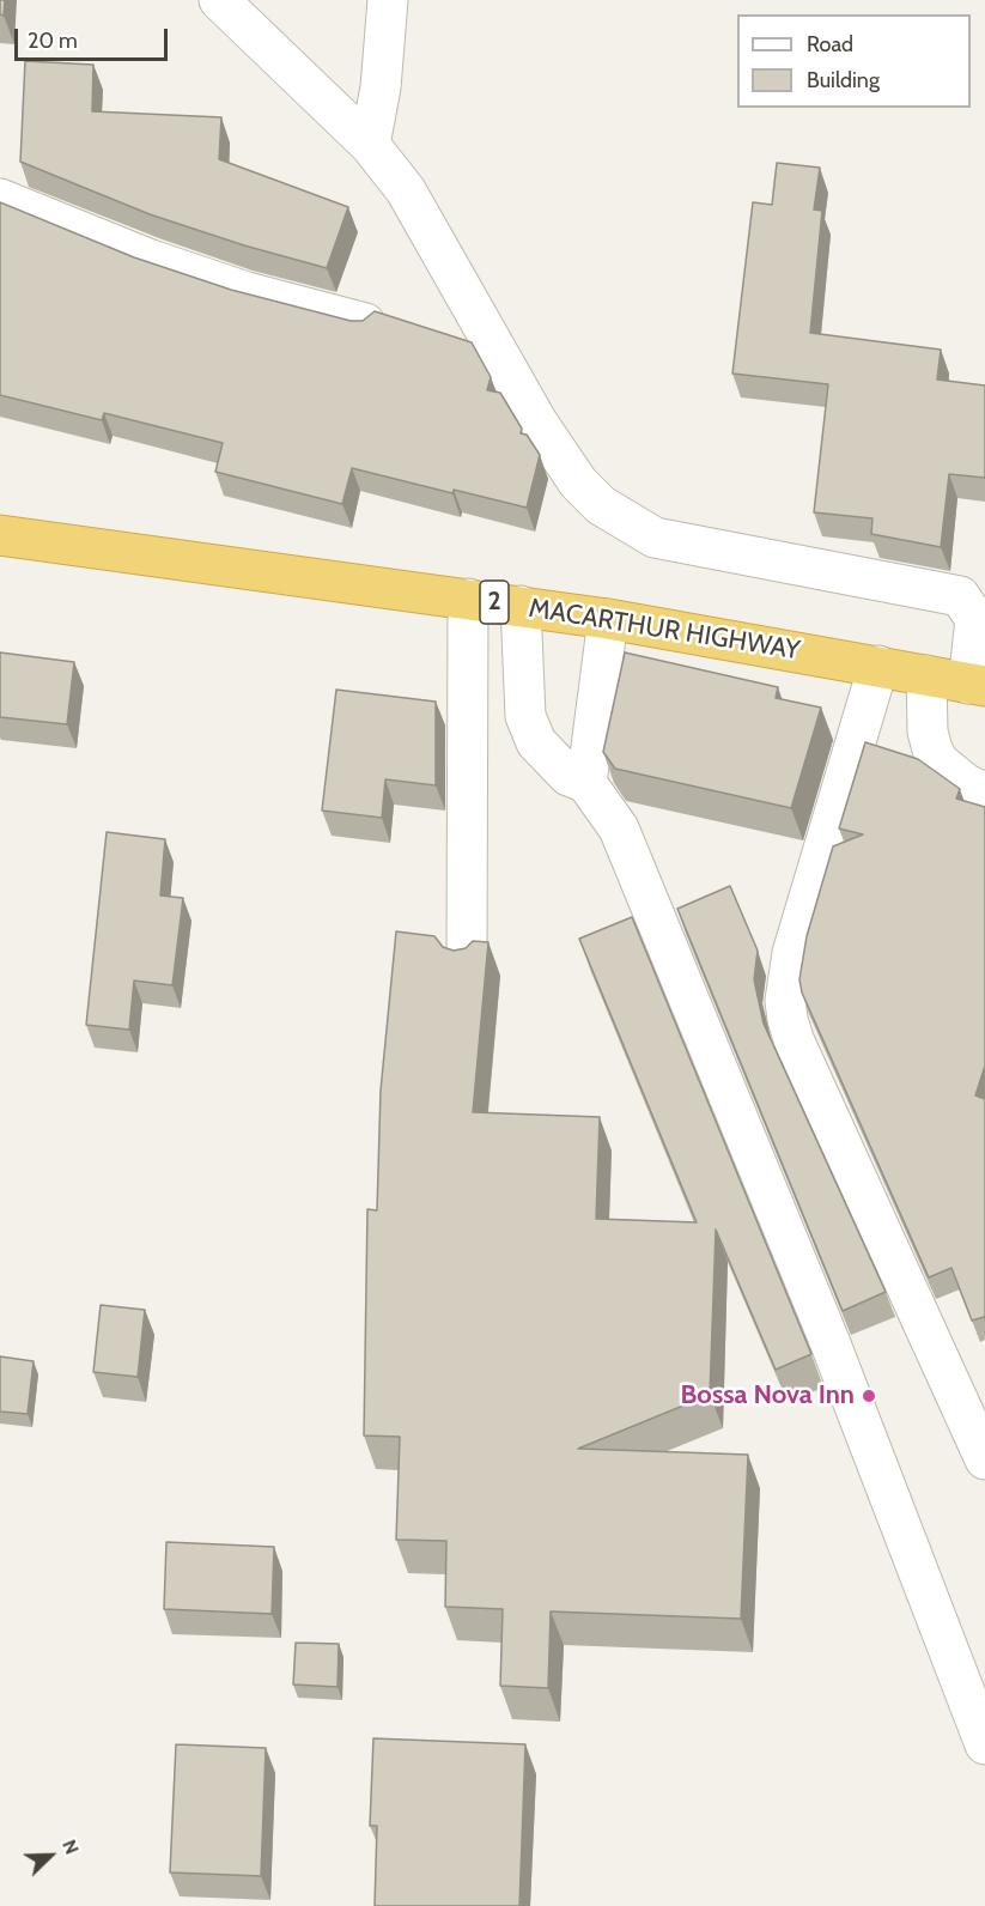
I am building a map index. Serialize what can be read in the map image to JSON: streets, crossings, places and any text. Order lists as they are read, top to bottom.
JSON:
{
  "streets": {
    "highway": ["2", "MACARTHUR HIGHWAY"]
  },
  "places": ["Bossa Nova Inn"],
  "legend": ["Road", "Building"],
  "scale_bar": "20 m",
  "north": "top right"
}
